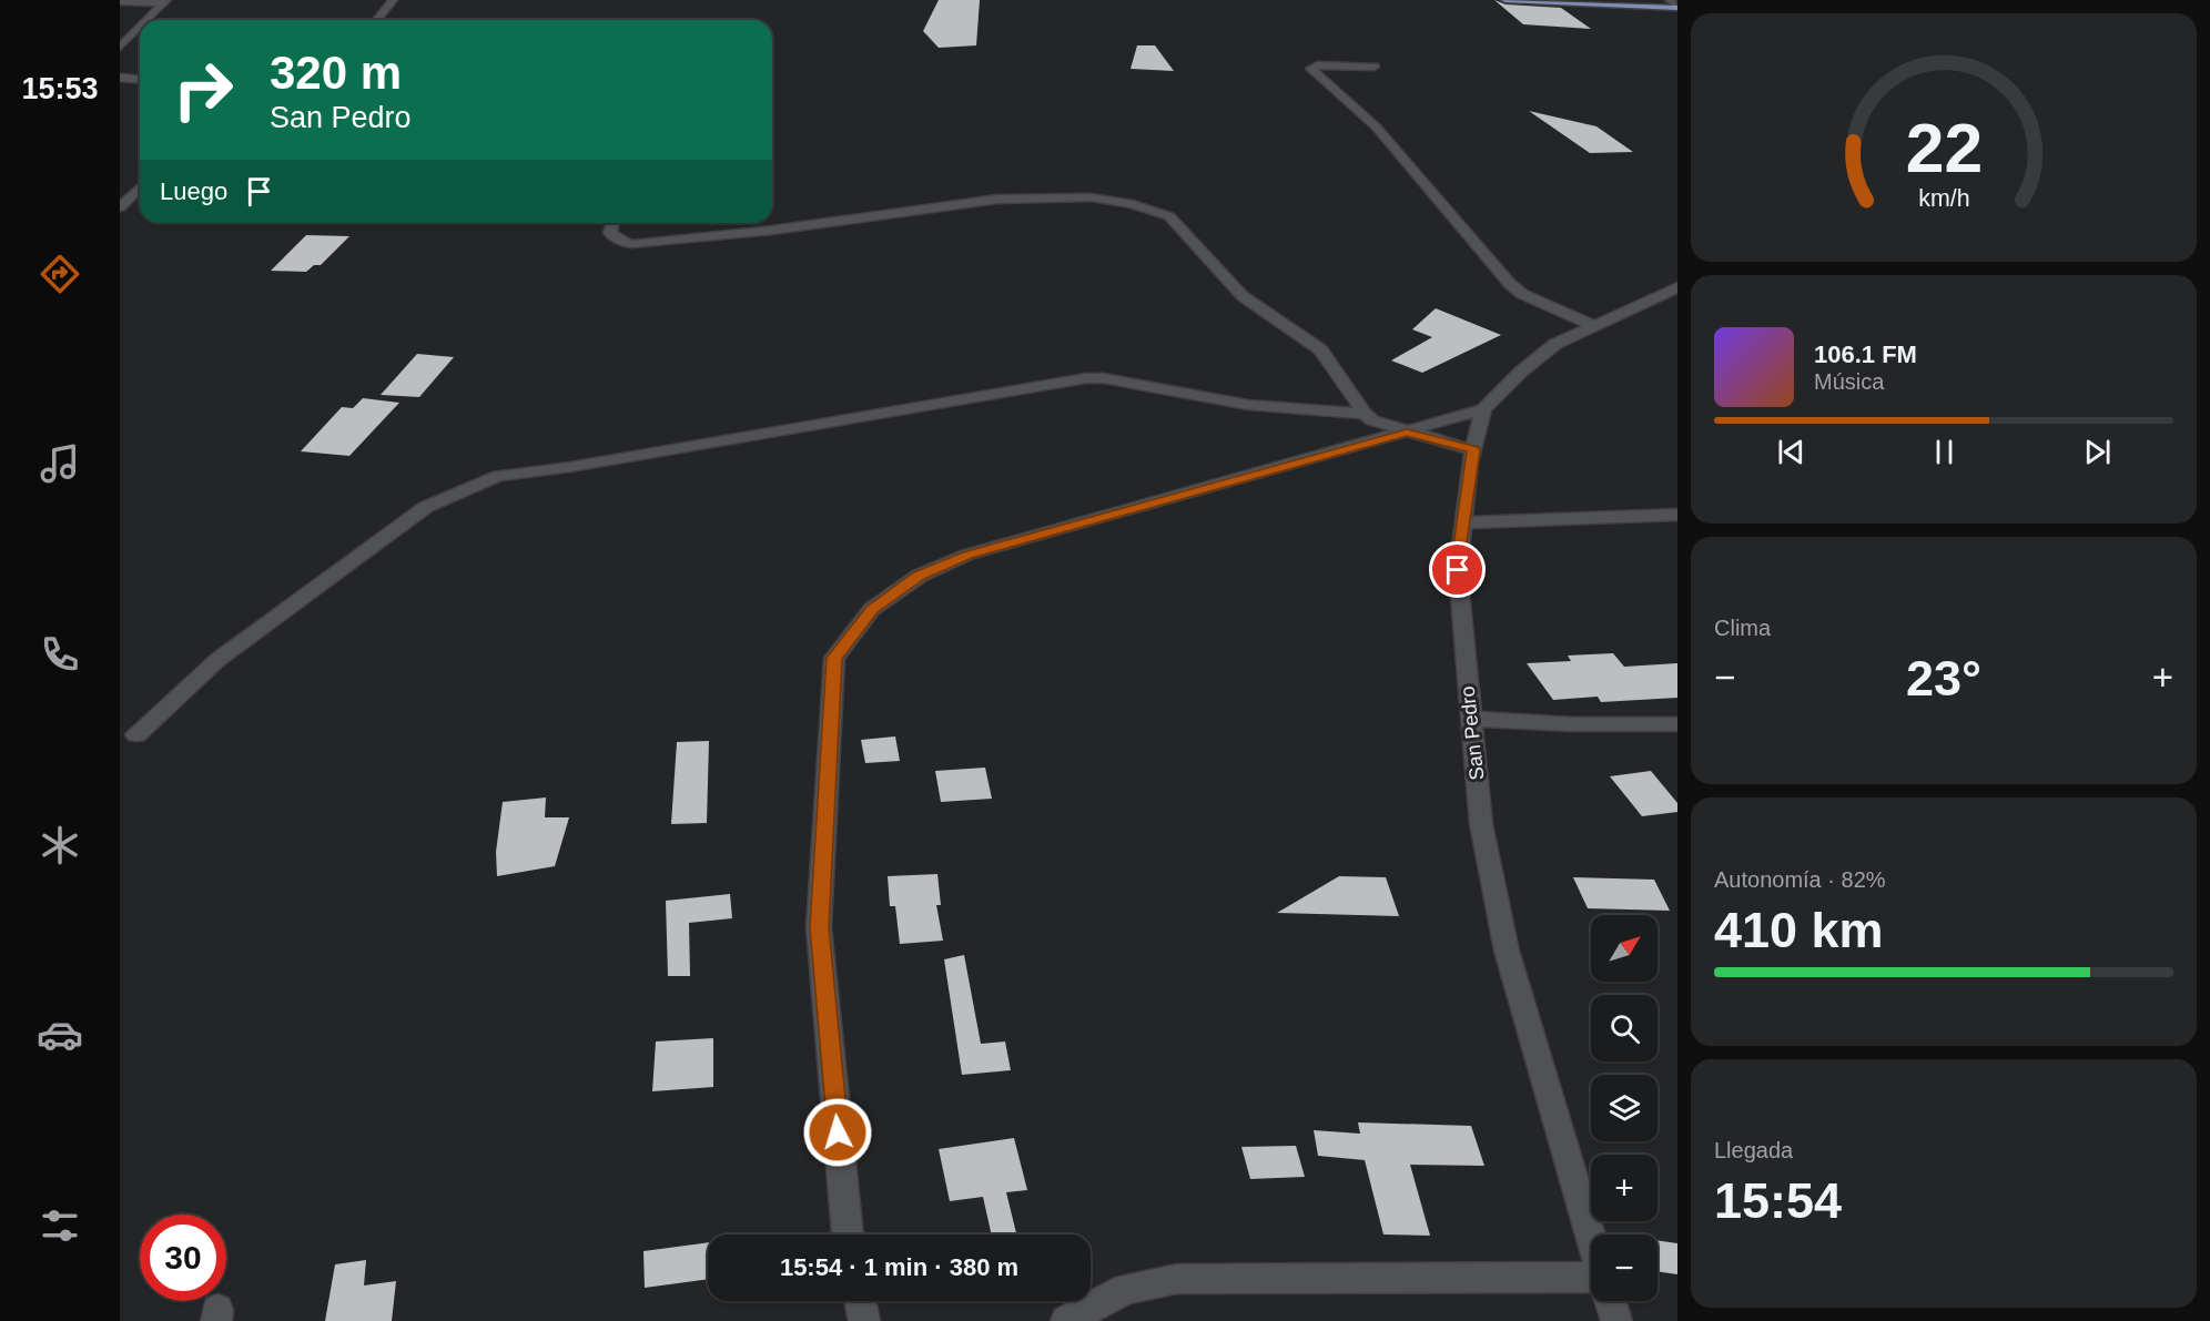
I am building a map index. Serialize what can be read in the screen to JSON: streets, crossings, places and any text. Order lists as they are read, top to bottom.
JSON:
{
  "streets": {
    "street": ["San Pedro"]
  },
  "north": "top right",
  "page": {
    "tabs": "15:53",
    "turn": ["320 m", "San Pedro"],
    "then": "Luego",
    "song": ["106.1 FM", "Música"],
    "tile": [
      "Clima",
      ["Autonomía · 82%", "410 km"],
      ["Llegada", "15:54"]
    ],
    "heat": ["−", "23°", "+"],
    "map_buttons": ["+", "−"],
    "limit": "30",
    "trip": "15:54 · 1 min · 380 m",
    "gauge": ["22", "km/h"]
  }
}
